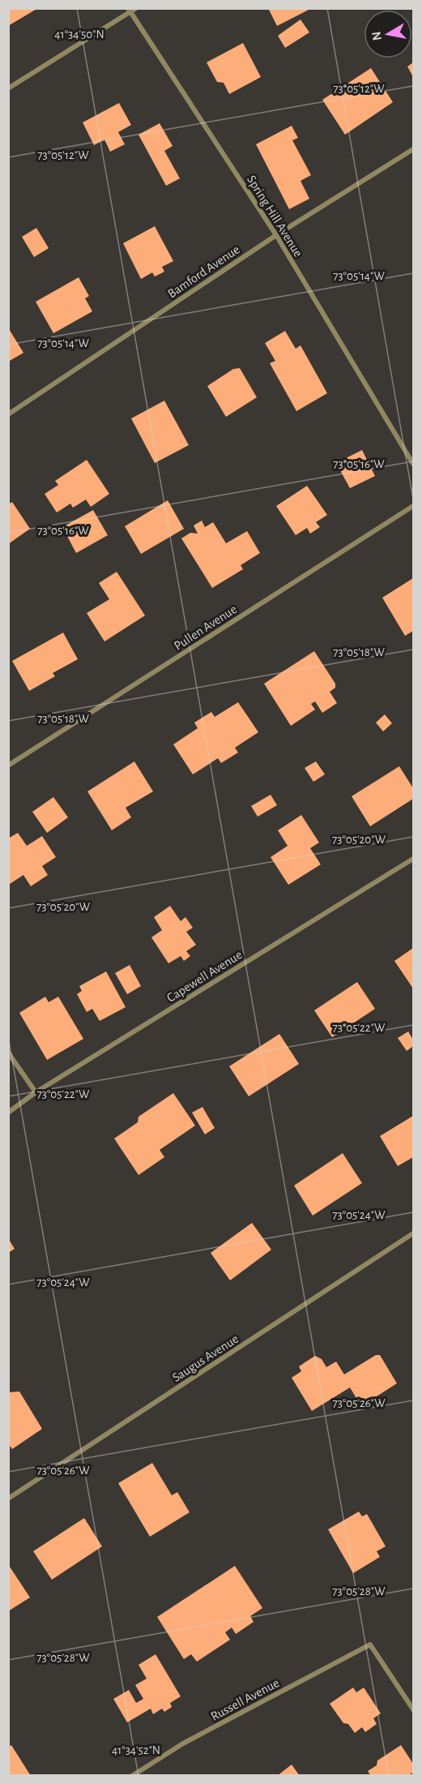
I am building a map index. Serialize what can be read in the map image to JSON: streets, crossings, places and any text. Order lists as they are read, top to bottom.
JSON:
{
  "streets": {
    "street": [
      "Spring Hill Avenue",
      "Bamford Avenue",
      "Pullen Avenue",
      "Capewell Avenue",
      "Saugus Avenue",
      "Russell Avenue"
    ]
  },
  "crossings": [
    ["Spring Hill Avenue", "Bamford Avenue"]
  ],
  "north": "left",
  "coordinates": [
    "41°34'50\"N",
    "73°05'12\"W",
    "73°05'14\"W",
    "73°05'16\"W",
    "73°05'18\"W",
    "73°05'20\"W",
    "73°05'22\"W",
    "73°05'24\"W",
    "73°05'26\"W",
    "73°05'28\"W",
    "41°34'52\"N"
  ]
}
